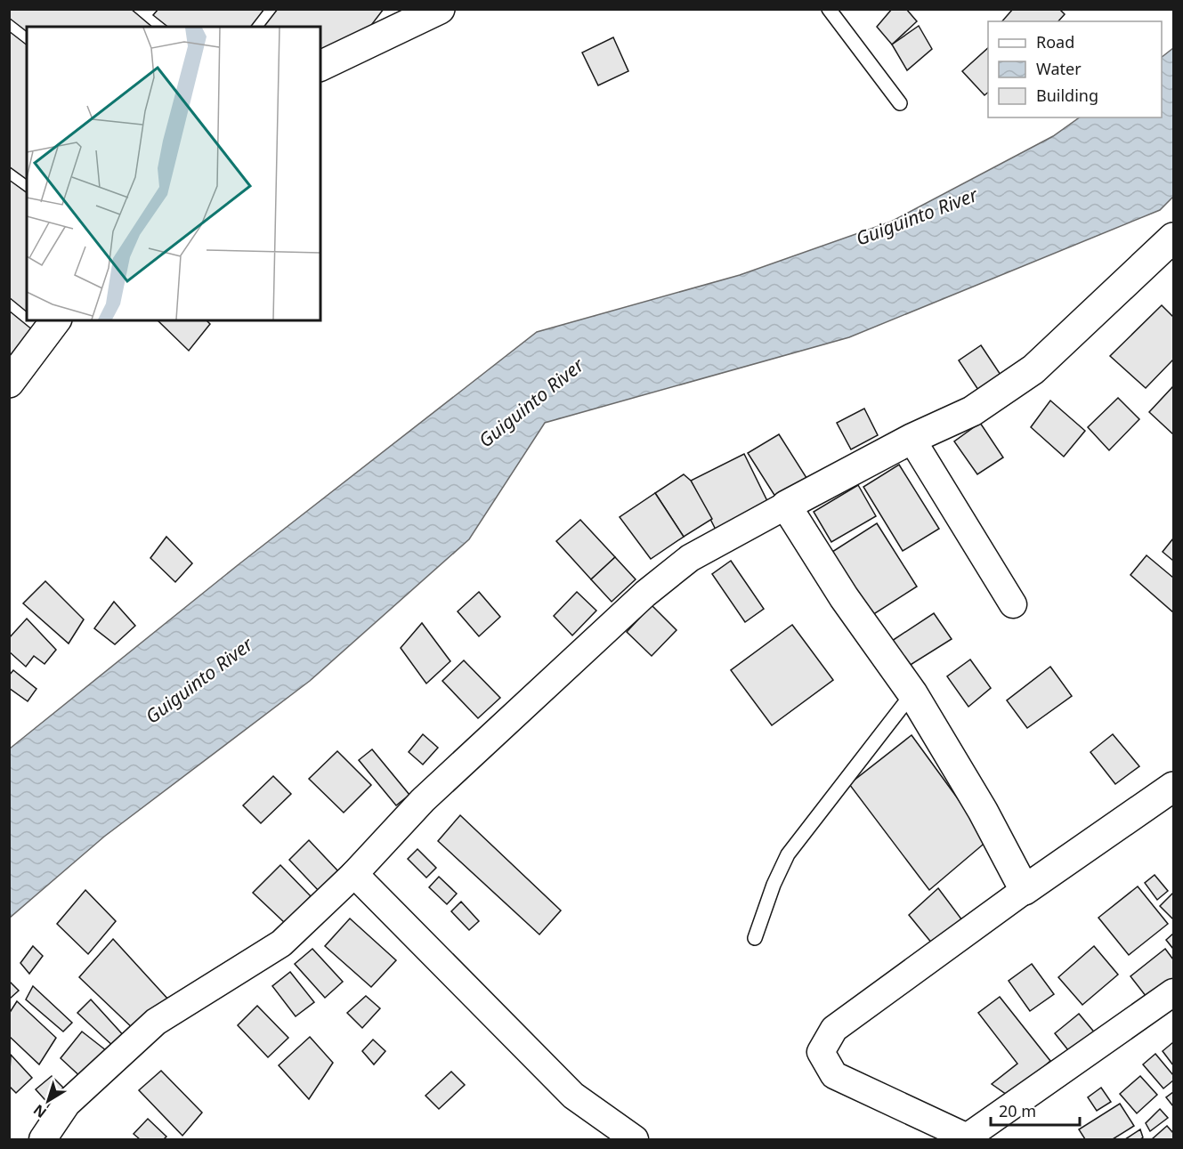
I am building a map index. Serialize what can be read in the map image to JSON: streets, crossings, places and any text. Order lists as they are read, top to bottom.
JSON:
{
  "water": ["Guiguinto River"],
  "legend": ["Road", "Water", "Building"],
  "scale_bar": "20 m",
  "north": "bottom left"
}
